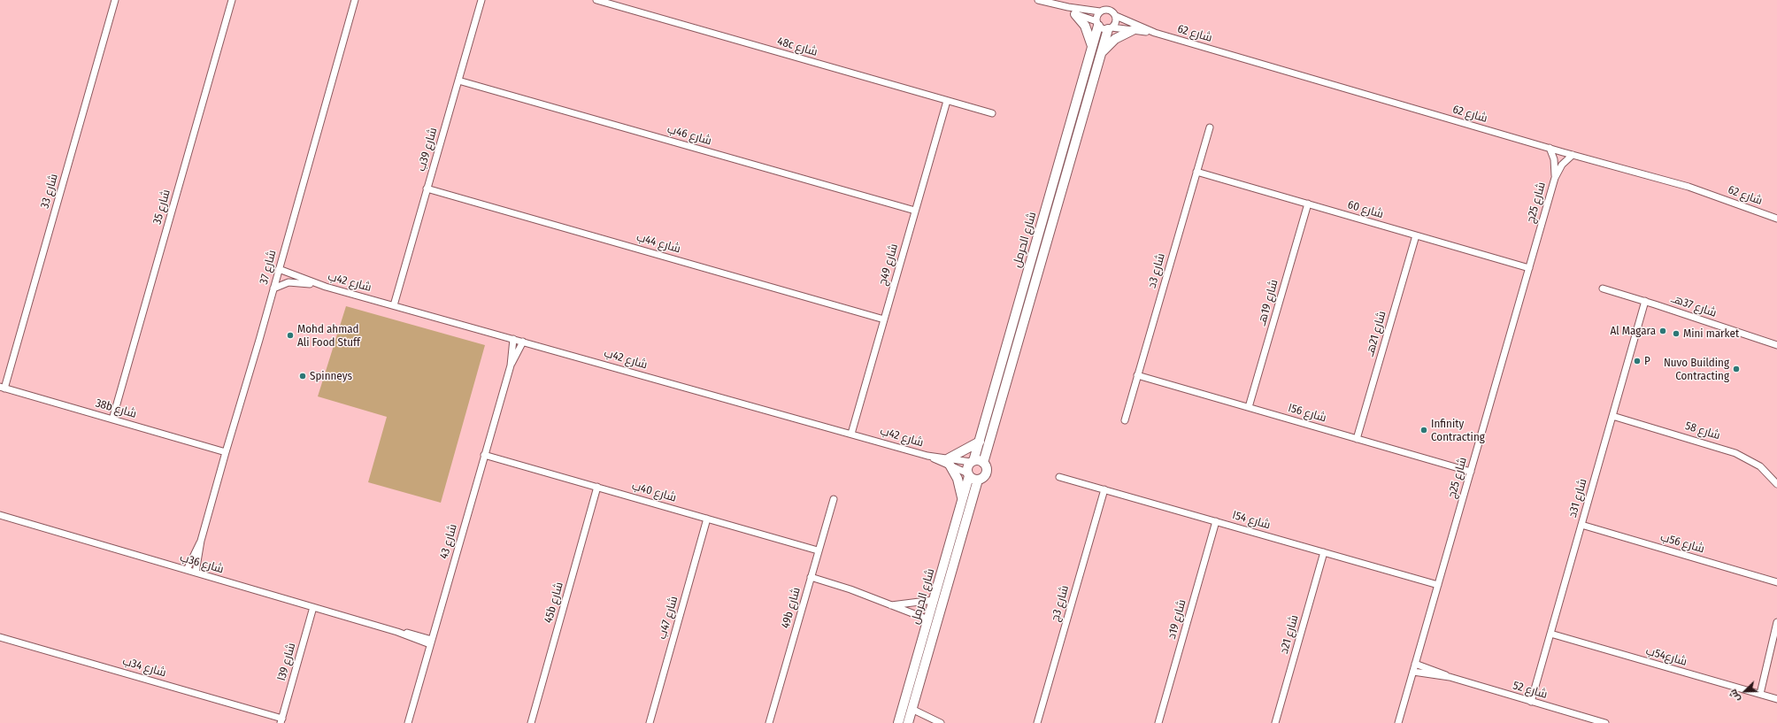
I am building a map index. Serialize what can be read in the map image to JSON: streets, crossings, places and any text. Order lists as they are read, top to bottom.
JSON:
{
  "streets": {
    "street": [
      "شارع 62",
      "48c شارع",
      "شارع 46ب",
      "شارع 39ب",
      "شارع 33",
      "شارع 25ج",
      "شارع 35",
      "شارع 60",
      "شارع الحرمل",
      "شارع 44ب",
      "شارع 49ج",
      "شارع 37",
      "شارع 3د",
      "شارع 42ب",
      "شارع 19هـ",
      "شارع 37هـ",
      "شارع 21هـ",
      "38b شارع",
      "شارع 56ا",
      "شارع 58",
      "شارع 40ب",
      "شارع 31د",
      "شارع 54ا",
      "شارع 43",
      "شارع 56ب",
      "شارع 36ب",
      "45b شارع",
      "شارع 3ج",
      "49b شارع",
      "شارع 47ب",
      "شارع 19د",
      "شارع 21د",
      "شارع54ب",
      "شارع 39ا",
      "شارع 34ب",
      "شارع 52"
    ]
  },
  "crossings": [
    ["شارع 62", "شارع 25ج"],
    ["شارع 62", "شارع الحرمل"],
    ["48c شارع", "شارع 49ج"],
    ["شارع 46ب", "شارع 39ب"],
    ["شارع 46ب", "شارع 49ج"],
    ["شارع 39ب", "شارع 44ب"],
    ["شارع 39ب", "شارع 42ب"],
    ["شارع 33", "38b شارع"],
    ["شارع 25ج", "شارع 60"],
    ["شارع 25ج", "شارع 56ا"],
    ["شارع 25ج", "شارع 54ا"],
    ["شارع 25ج", "شارع 52"],
    ["شارع 35", "38b شارع"],
    ["شارع 60", "شارع 3د"],
    ["شارع 60", "شارع 19هـ"],
    ["شارع 60", "شارع 21هـ"],
    ["شارع الحرمل", "شارع 42ب"],
    ["شارع 44ب", "شارع 49ج"],
    ["شارع 49ج", "شارع 42ب"],
    ["شارع 37", "شارع 42ب"],
    ["شارع 37", "38b شارع"],
    ["شارع 37", "شارع 36ب"],
    ["شارع 3د", "شارع 56ا"],
    ["شارع 42ب", "شارع 43"],
    ["شارع 19هـ", "شارع 56ا"],
    ["شارع 37هـ", "شارع 31د"],
    ["شارع 21هـ", "شارع 56ا"],
    ["شارع 58", "شارع 31د"],
    ["شارع 40ب", "شارع 43"],
    ["شارع 40ب", "45b شارع"],
    ["شارع 40ب", "49b شارع"],
    ["شارع 40ب", "شارع 47ب"],
    ["شارع 31د", "شارع 56ب"],
    ["شارع 31د", "شارع54ب"],
    ["شارع 31د", "شارع 52"],
    ["شارع 54ا", "شارع 3ج"],
    ["شارع 54ا", "شارع 19د"],
    ["شارع 54ا", "شارع 21د"],
    ["شارع 43", "شارع 36ب"],
    ["شارع 36ب", "شارع 39ا"],
    ["شارع 39ا", "شارع 34ب"]
  ],
  "places": [
    "Al Magara",
    "Mini market",
    "Mohd ahmad Ali Food Stuff",
    "P",
    "Nuvo Building Contracting",
    "Spinneys",
    "Infinity Contracting"
  ],
  "north": "bottom left"
}
